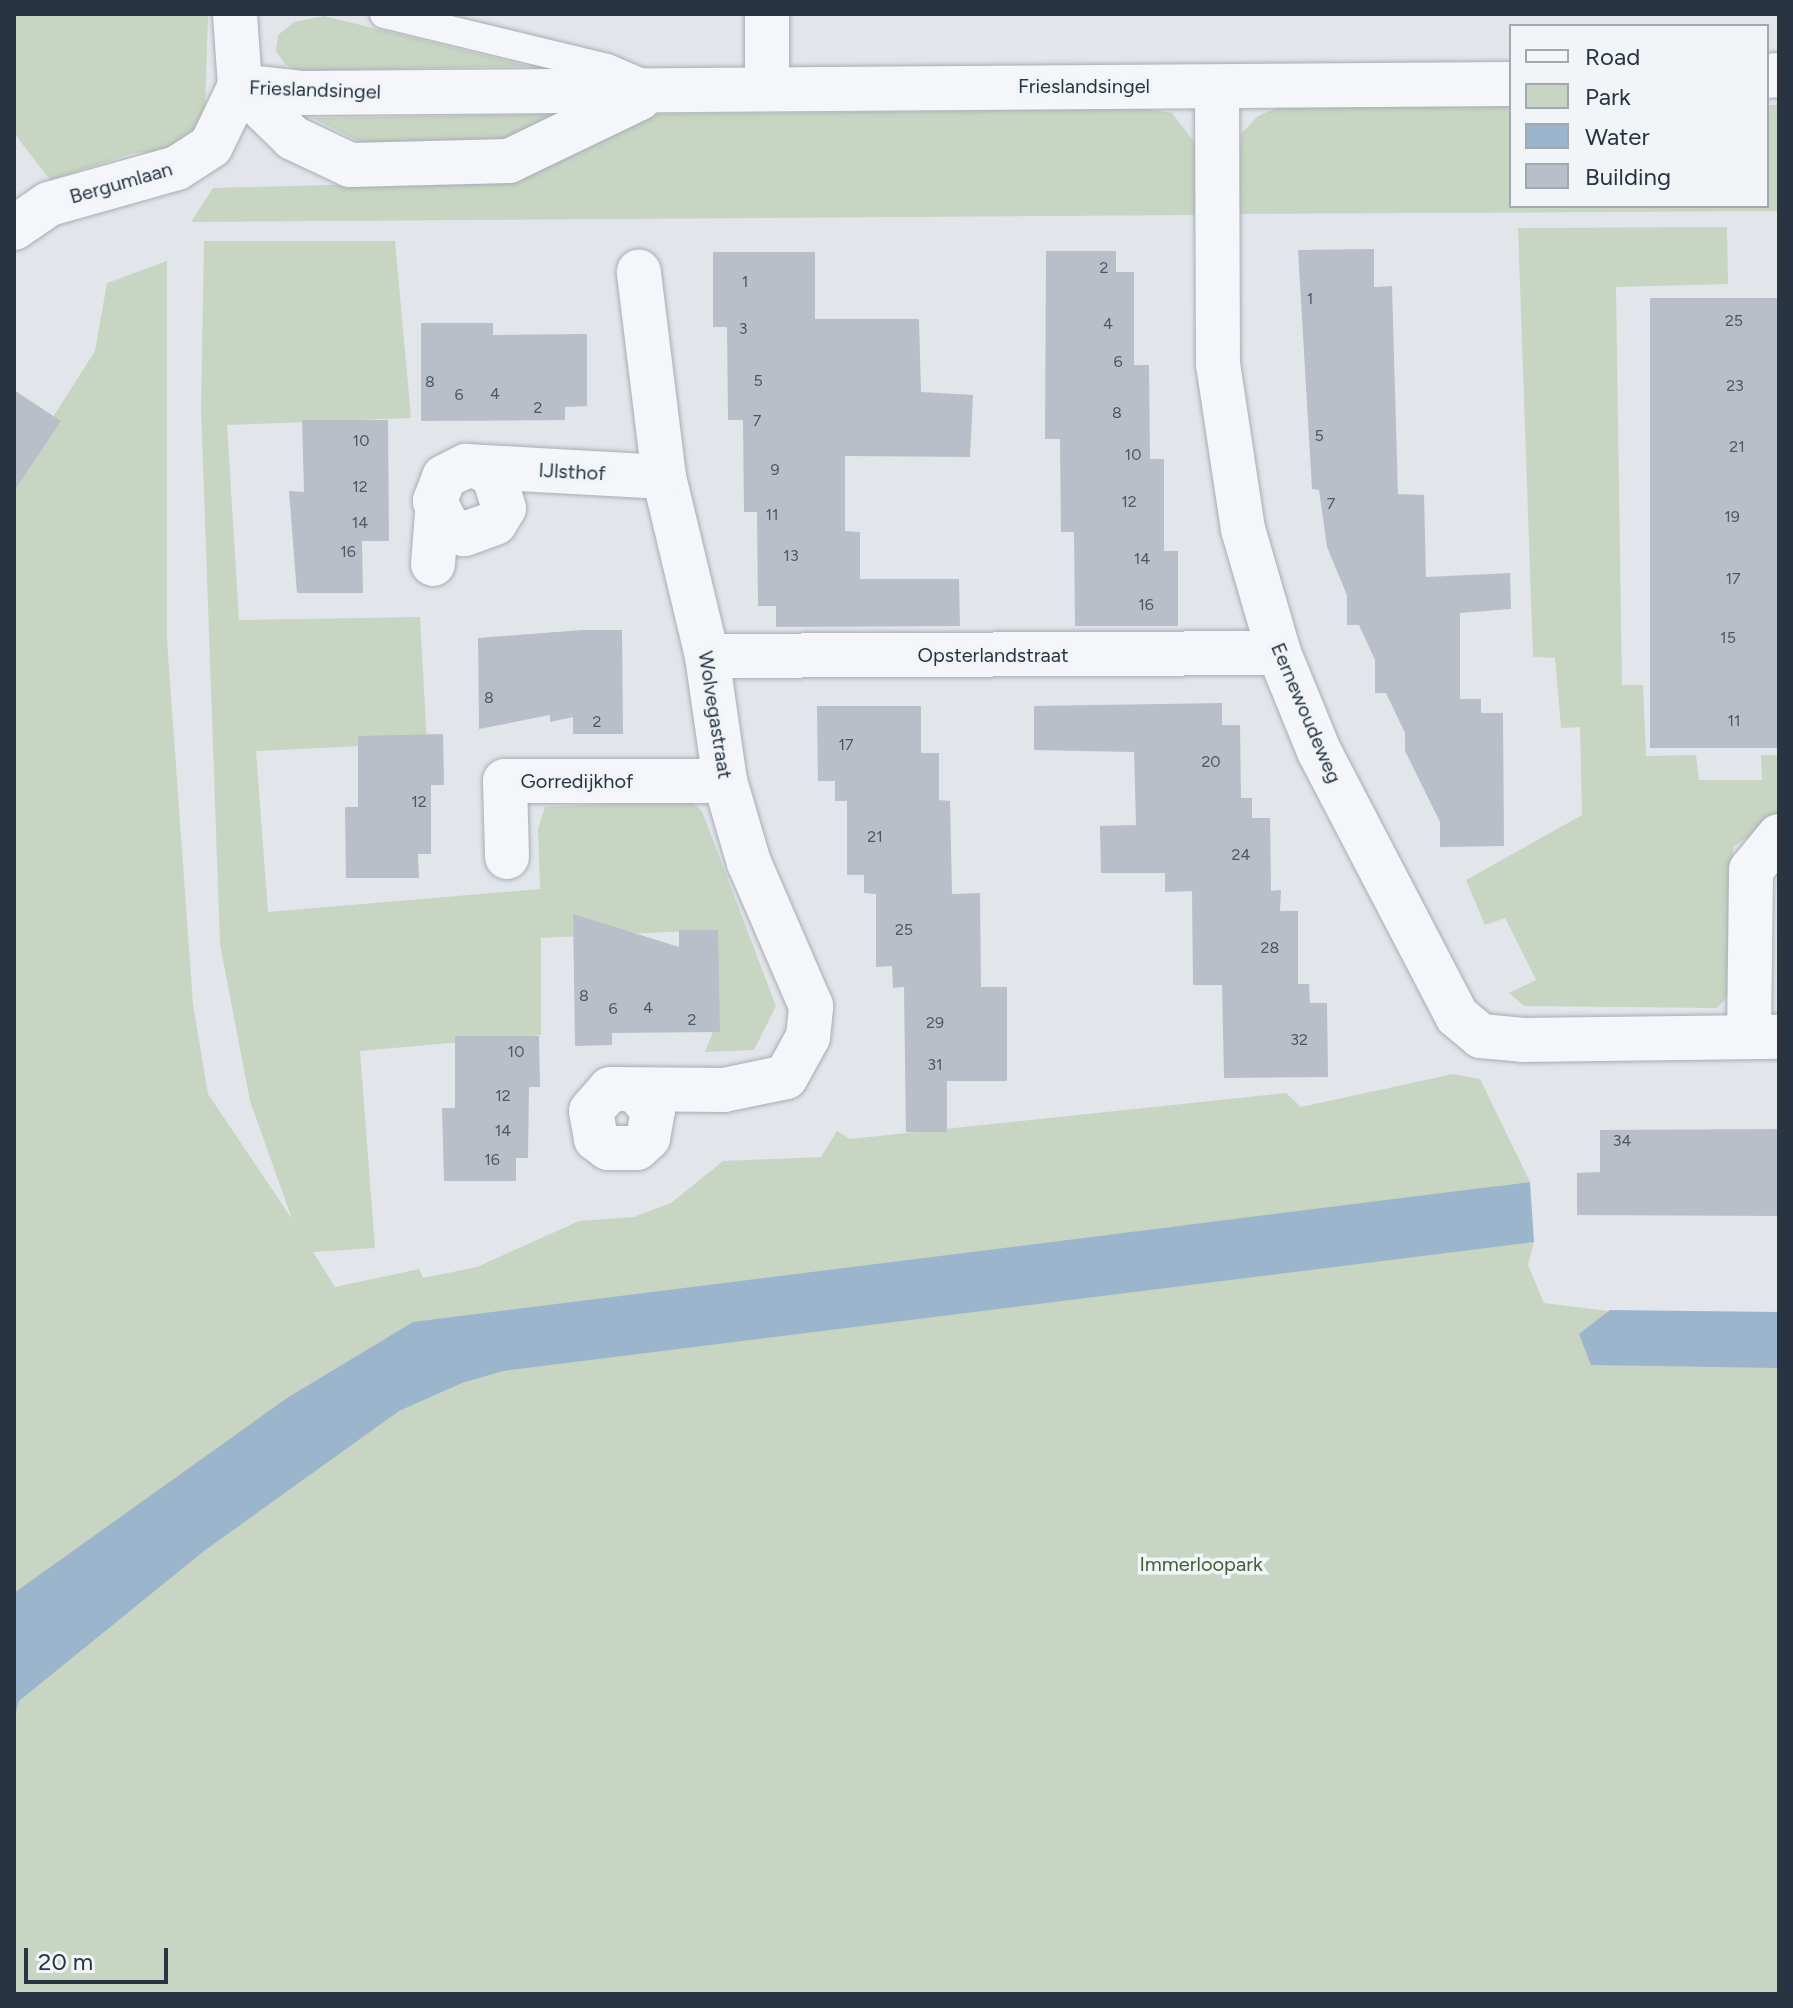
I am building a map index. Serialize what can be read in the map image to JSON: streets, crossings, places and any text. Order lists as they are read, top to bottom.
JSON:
{
  "streets": {
    "street": [
      "Frieslandsingel",
      "Bergumlaan",
      "IJlsthof",
      "Opsterlandstraat",
      "Eernewoudeweg",
      "Wolvegastraat",
      "Gorredijkhof"
    ]
  },
  "crossings": [
    ["Frieslandsingel", "Bergumlaan"],
    ["Frieslandsingel", "Eernewoudeweg"],
    ["IJlsthof", "Wolvegastraat"],
    ["Opsterlandstraat", "Eernewoudeweg"],
    ["Opsterlandstraat", "Wolvegastraat"],
    ["Wolvegastraat", "Gorredijkhof"]
  ],
  "parks": ["Immerloopark"],
  "house_numbers": [
    "2",
    "1",
    "1",
    "25",
    "4",
    "3",
    "6",
    "5",
    "8",
    "23",
    "4",
    "6",
    "2",
    "8",
    "7",
    "5",
    "10",
    "21",
    "10",
    "9",
    "12",
    "12",
    "7",
    "11",
    "19",
    "14",
    "16",
    "13",
    "14",
    "17",
    "16",
    "15",
    "8",
    "11",
    "2",
    "17",
    "20",
    "12",
    "21",
    "24",
    "25",
    "28",
    "8",
    "4",
    "6",
    "2",
    "29",
    "32",
    "10",
    "31",
    "12",
    "14",
    "34",
    "16"
  ],
  "legend": [
    "Road",
    "Park",
    "Water",
    "Building"
  ],
  "scale_bar": "20 m"
}
